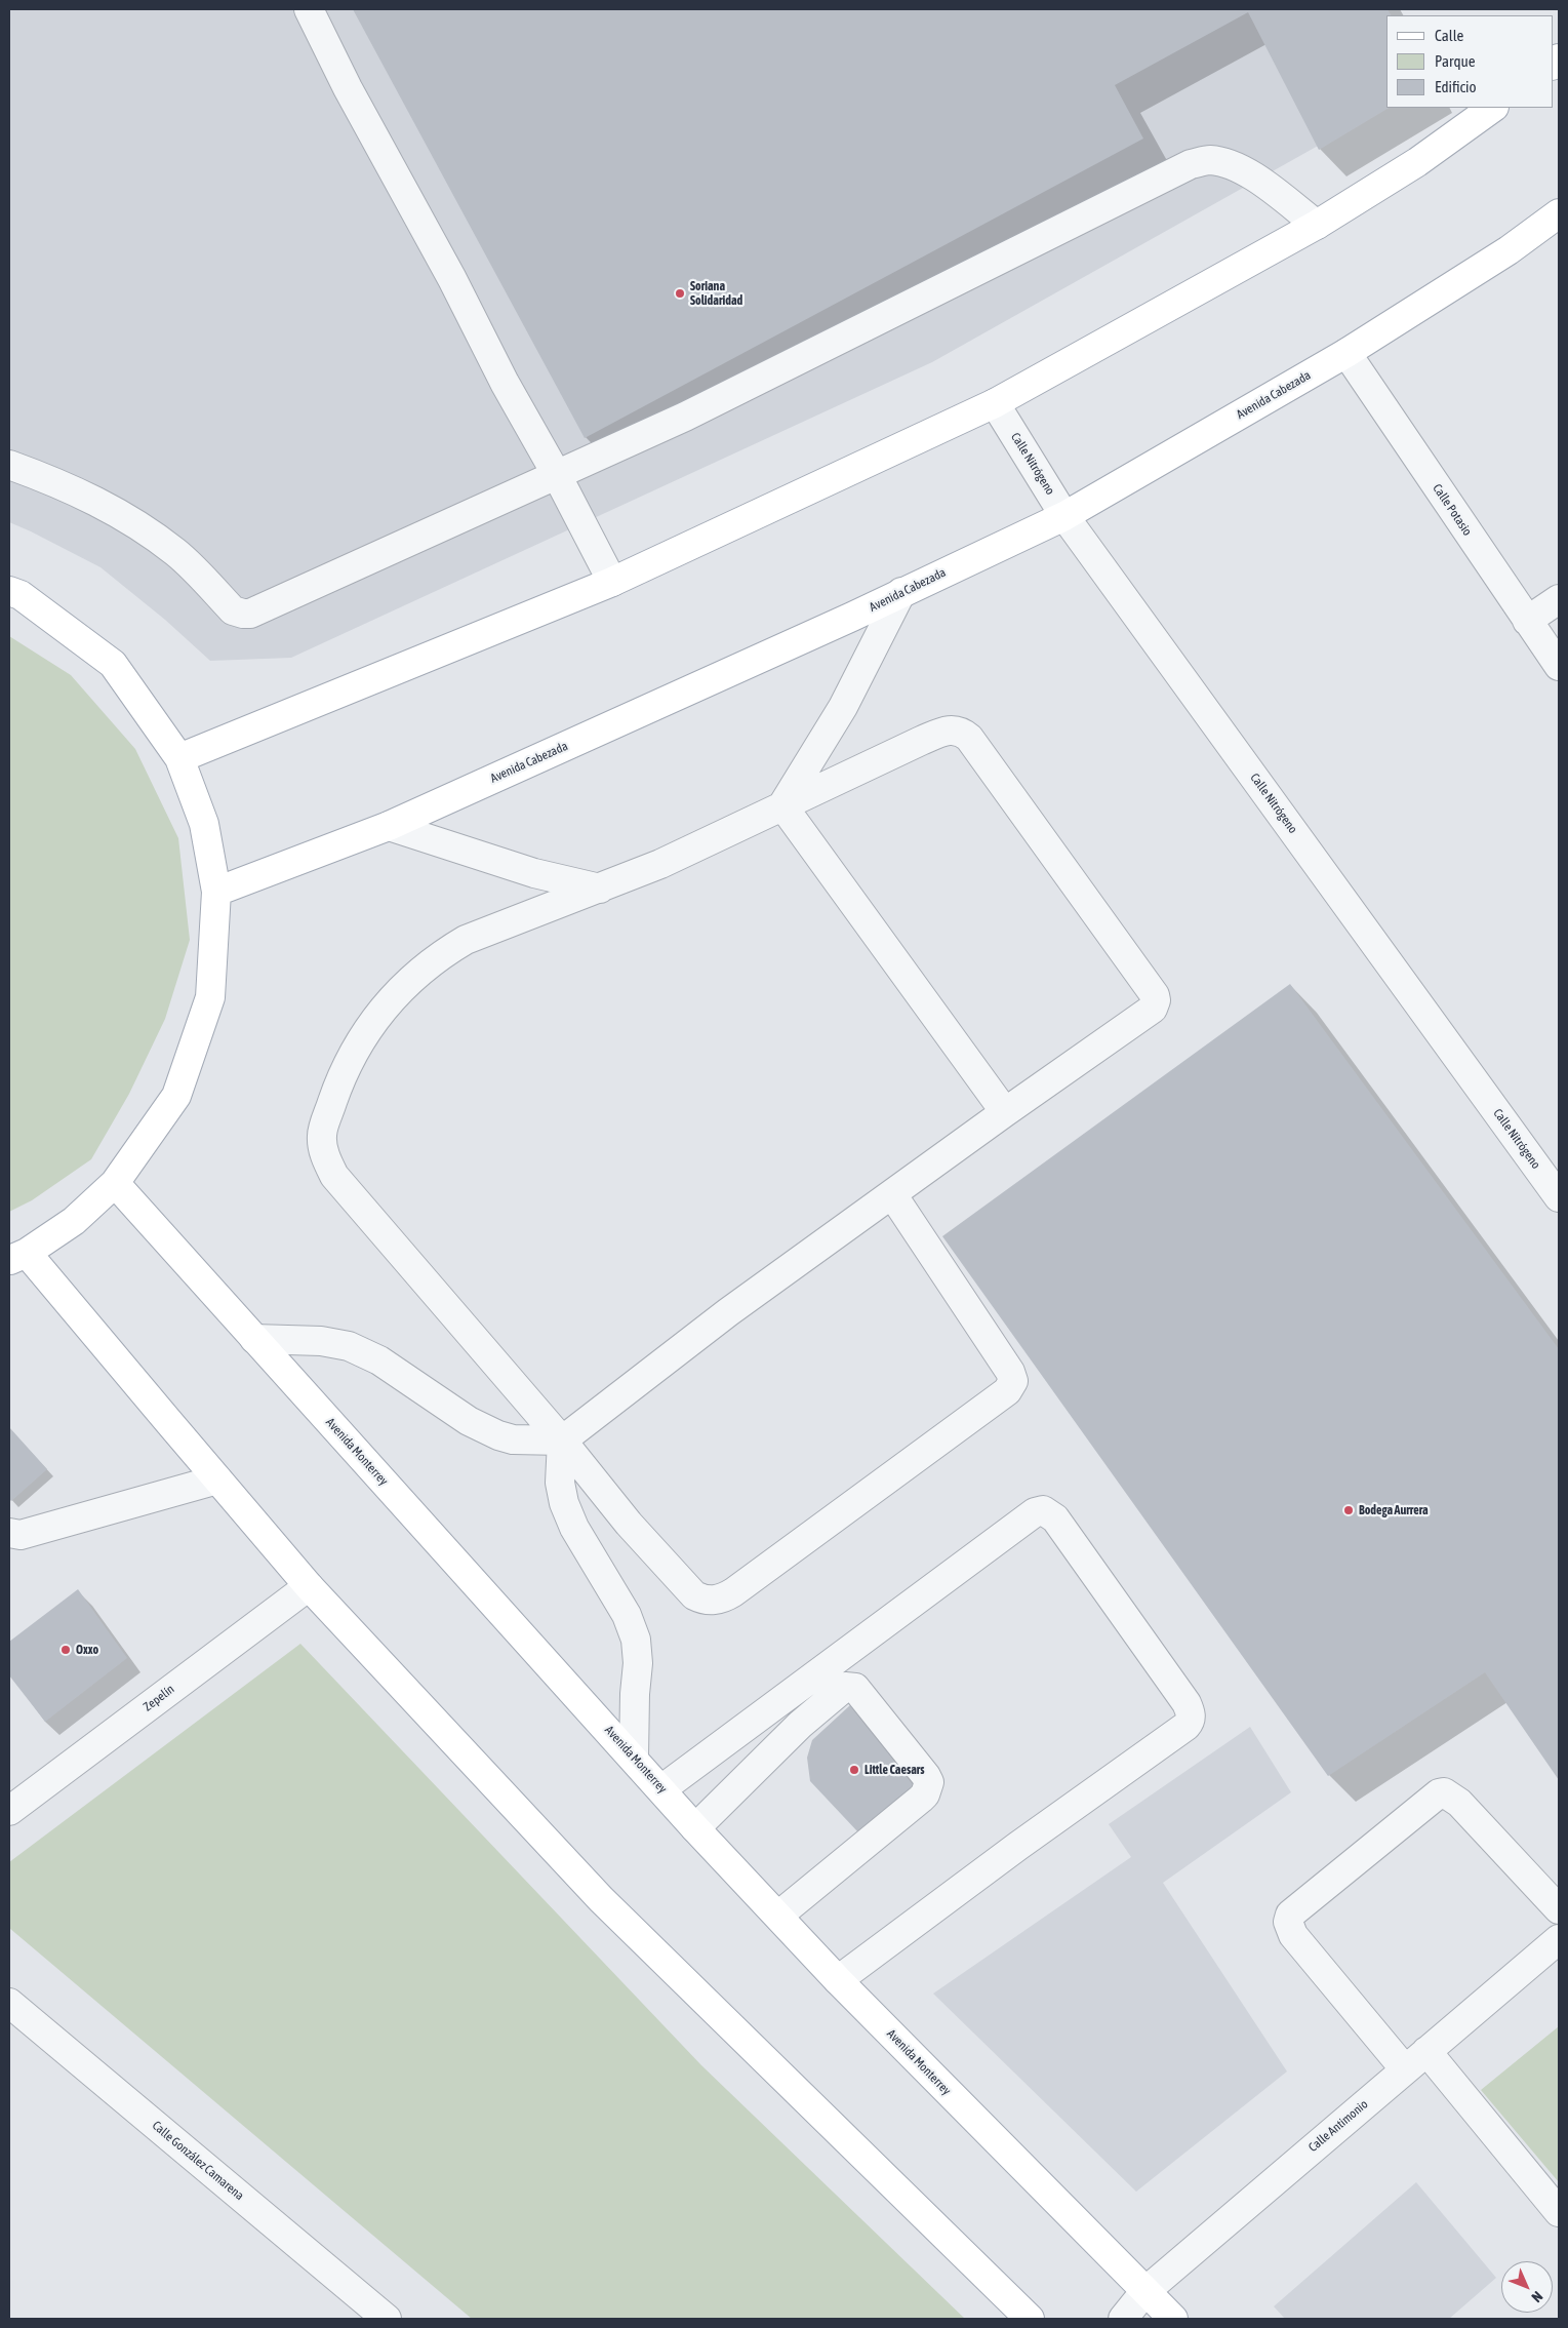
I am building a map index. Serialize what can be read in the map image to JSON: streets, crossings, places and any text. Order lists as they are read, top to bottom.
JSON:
{
  "streets": {
    "main road": ["Avenida Cabezada", "Avenida Monterrey"],
    "street": [
      "Calle Nitrógeno",
      "Calle Potasio",
      "Zepelín",
      "Calle Antimonio",
      "Calle González Camarena"
    ]
  },
  "crossings": [
    ["Avenida Cabezada", "Calle Nitrógeno"],
    ["Avenida Cabezada", "Calle Potasio"],
    ["Avenida Monterrey", "Calle Antimonio"]
  ],
  "places": [
    "Soriana Solidaridad",
    "Bodega Aurrera",
    "Oxxo",
    "Little Caesars"
  ],
  "legend": ["Calle", "Parque", "Edificio"],
  "north": "bottom right"
}
